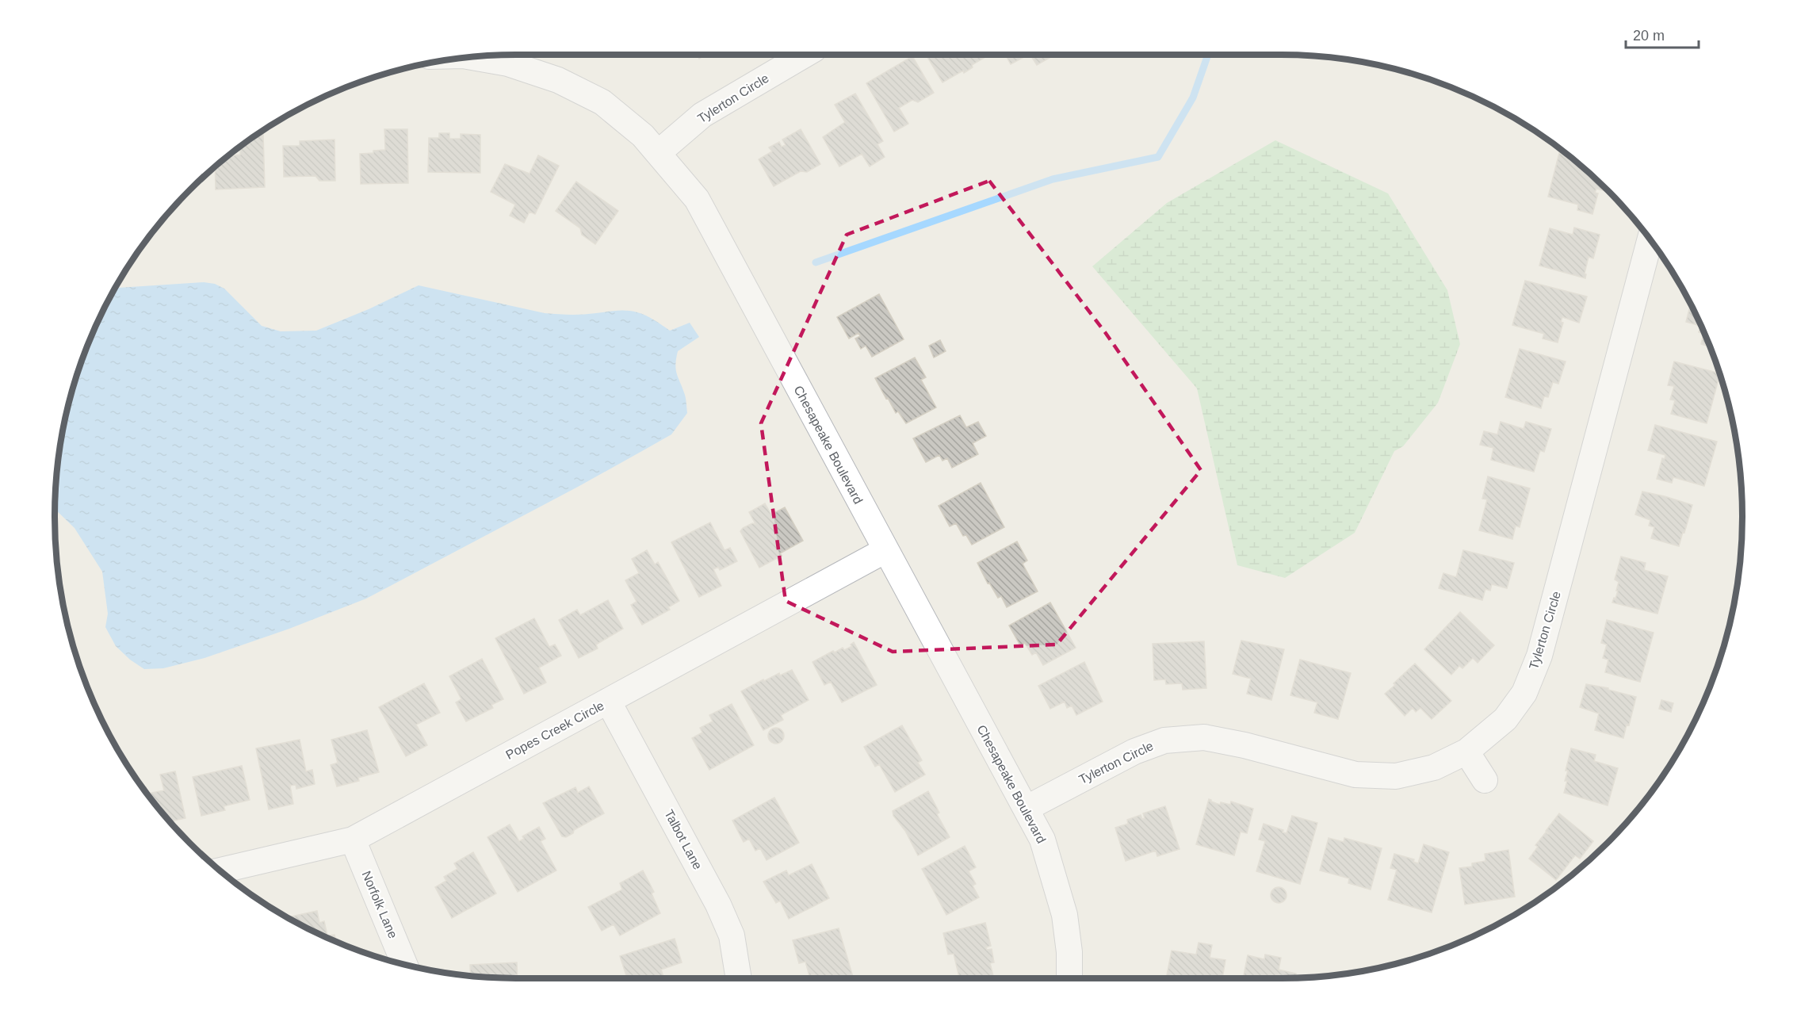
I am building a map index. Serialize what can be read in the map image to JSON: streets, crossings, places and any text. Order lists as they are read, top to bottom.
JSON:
{
  "streets": {
    "street": [
      "Tylerton Circle",
      "Chesapeake Boulevard",
      "Popes Creek Circle",
      "Talbot Lane",
      "Norfolk Lane"
    ]
  },
  "crossings": [
    ["Tylerton Circle", "Chesapeake Boulevard"],
    ["Chesapeake Boulevard", "Popes Creek Circle"],
    ["Popes Creek Circle", "Talbot Lane"],
    ["Popes Creek Circle", "Norfolk Lane"]
  ],
  "scale_bar": "20 m"
}
